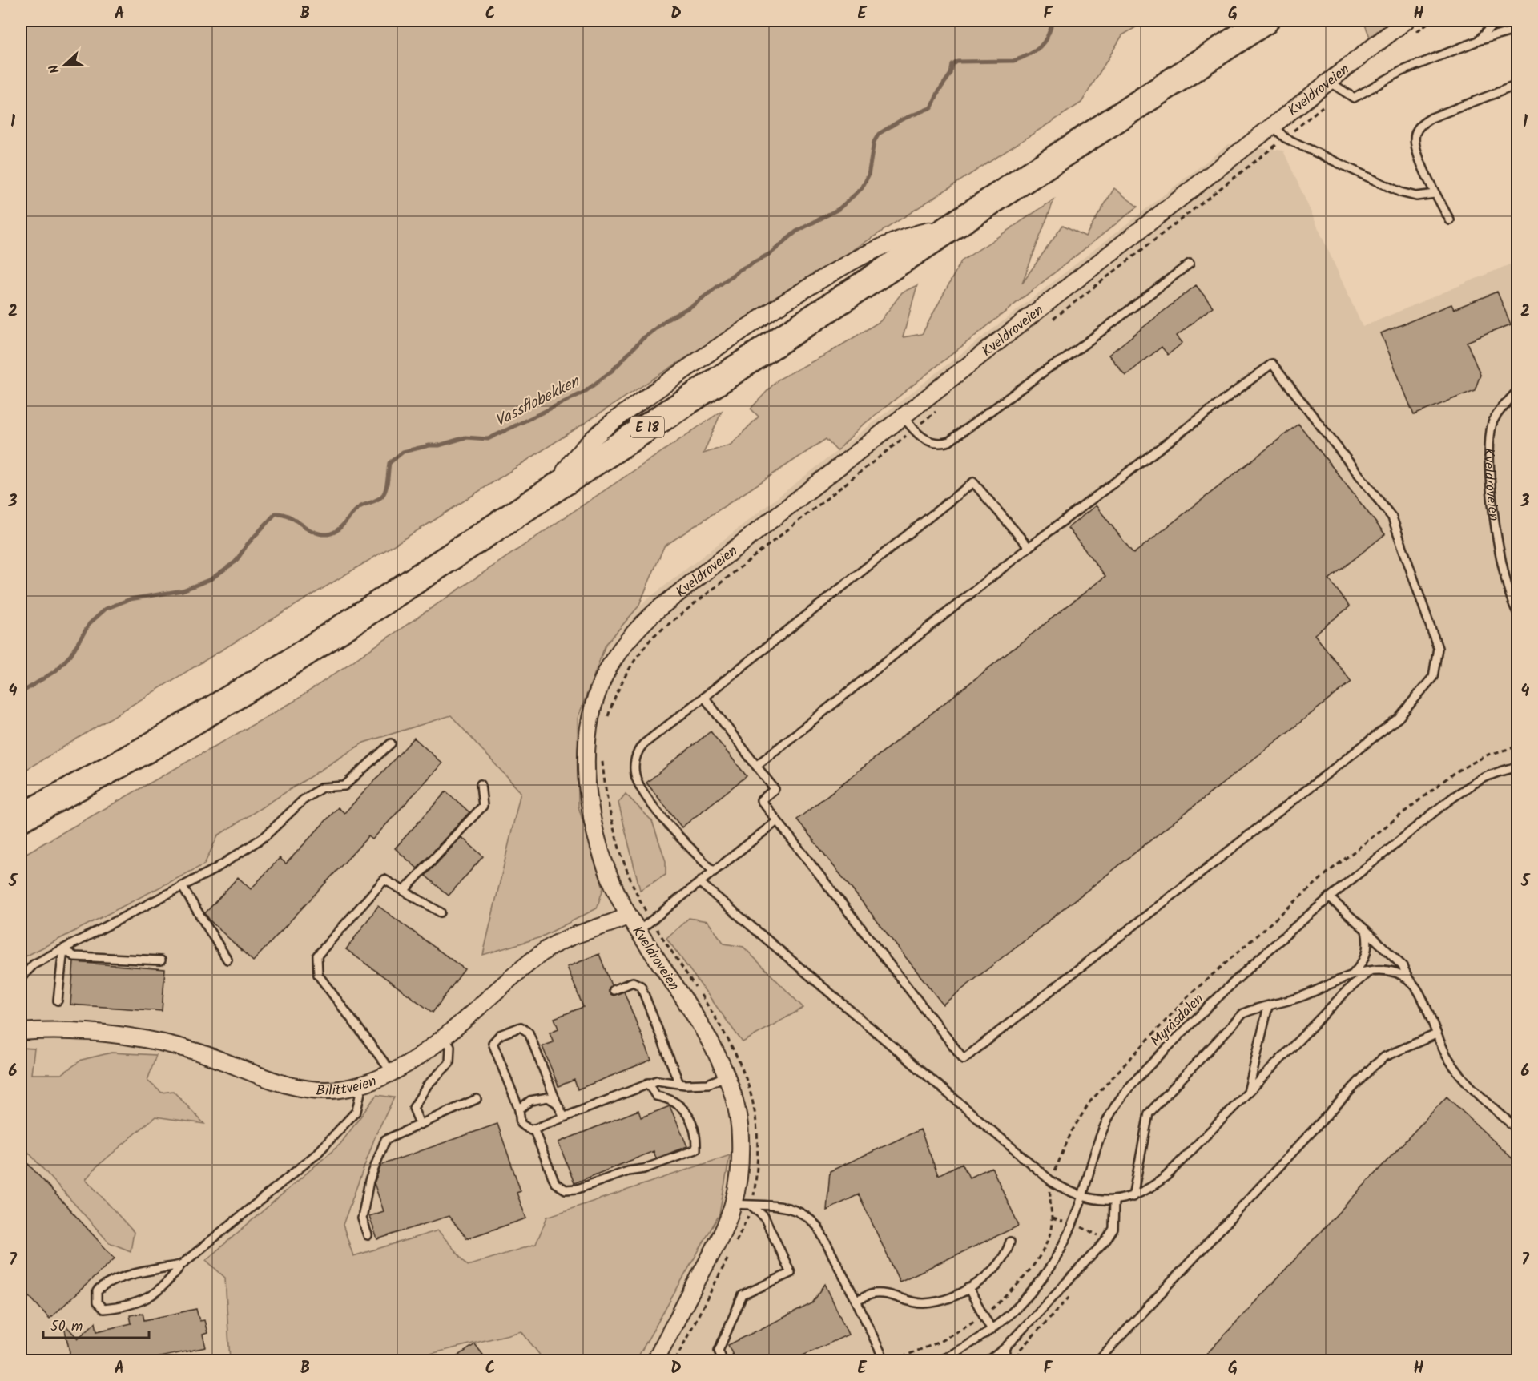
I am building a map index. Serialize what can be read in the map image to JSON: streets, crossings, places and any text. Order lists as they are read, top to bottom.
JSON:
{
  "streets": {
    "highway": ["E 18"],
    "street": ["Kveldroveien", "Bilittveien"],
    "lane": ["Myråsdalen"]
  },
  "crossings": [
    ["Kveldroveien", "Bilittveien"]
  ],
  "water": ["Vassflobekken"],
  "scale_bar": "50 m",
  "north": "left",
  "grid": {
    "columns": [
      "A",
      "B",
      "C",
      "D",
      "E",
      "F",
      "G",
      "H"
    ],
    "rows": [
      "1",
      "2",
      "3",
      "4",
      "5",
      "6",
      "7"
    ]
  }
}
